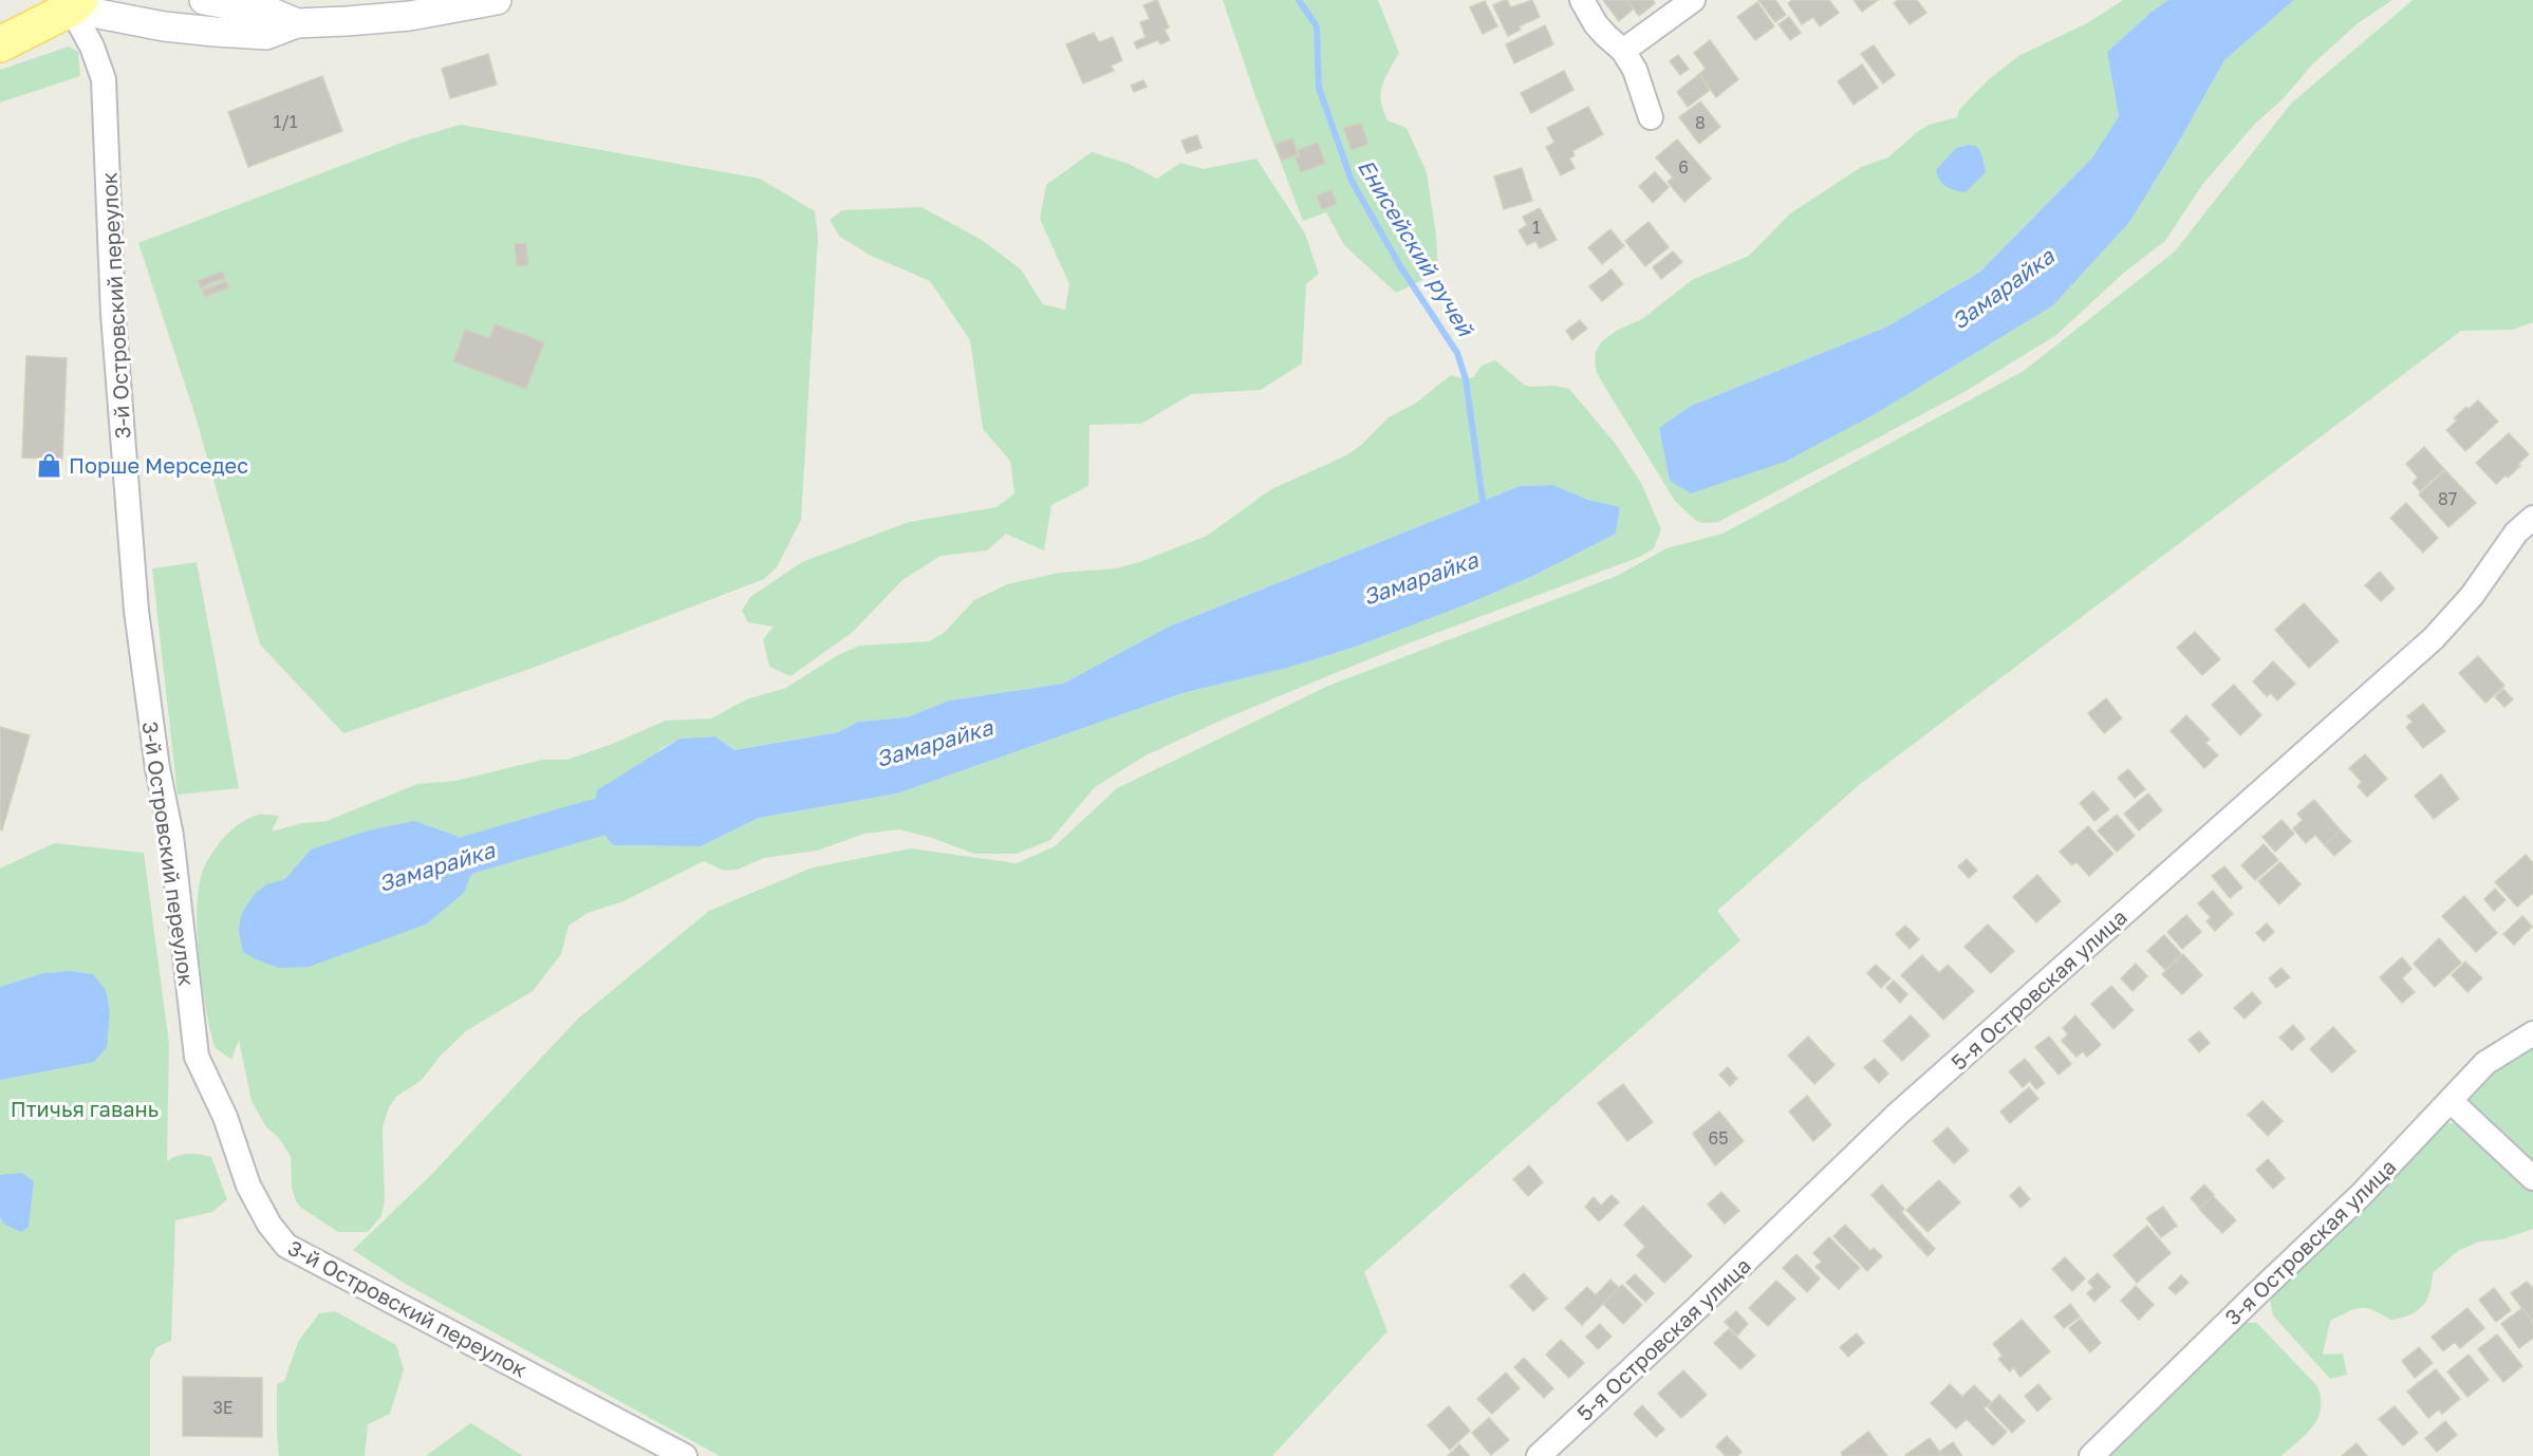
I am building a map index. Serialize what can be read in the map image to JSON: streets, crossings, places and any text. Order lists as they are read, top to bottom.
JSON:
{
  "streets": {
    "street": ["3-й Островский переулок", "5-я Островская улица", "3-я Островская улица"]
  },
  "water": ["Енисейский ручей", "Замарайка"],
  "parks": ["Птичья гавань"],
  "places": {
    "shop": ["Порше Мерседес"]
  },
  "house_numbers": [
    "1/1",
    "8",
    "6",
    "1",
    "87",
    "65",
    "3Е"
  ]
}
